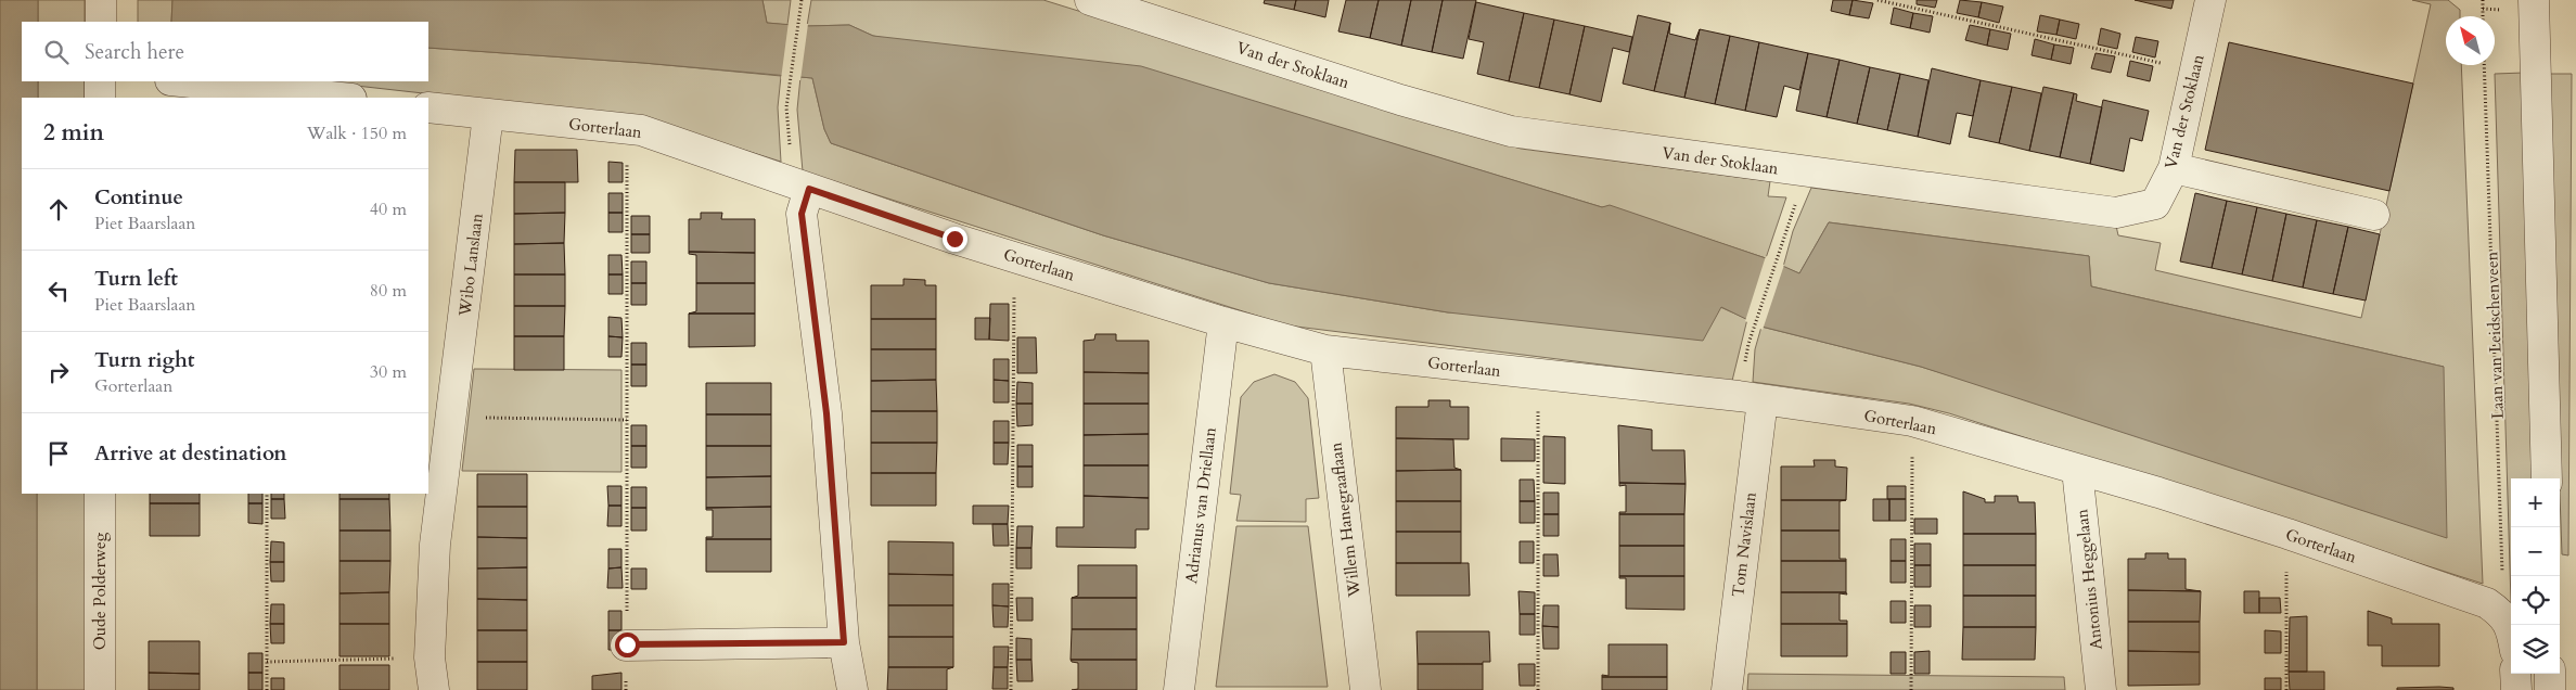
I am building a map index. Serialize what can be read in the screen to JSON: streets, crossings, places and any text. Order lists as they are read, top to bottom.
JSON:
{
  "streets": {
    "street": [
      "Van der Stoklaan",
      "Gorterlaan",
      "Wibo Lanslaan",
      "Adrianus van Driellaan",
      "Willem Hanegraaflaan",
      "Tom Navislaan",
      "Antonius Heggelaan",
      "Oude Polderweg"
    ],
    "path": ["Laan van Leidschenveen"]
  },
  "crossings": [
    ["Gorterlaan", "Wibo Lanslaan"],
    ["Gorterlaan", "Laan van Leidschenveen"],
    ["Gorterlaan", "Adrianus van Driellaan"],
    ["Gorterlaan", "Willem Hanegraaflaan"],
    ["Gorterlaan", "Tom Navislaan"],
    ["Gorterlaan", "Antonius Heggelaan"]
  ],
  "north": "top left",
  "page": {
    "search": "Search here",
    "heading": ["2 min", "Walk · 150 m"],
    "list": [
      ["Continue", "Piet Baarslaan", "40 m"],
      ["Turn left", "Piet Baarslaan", "80 m"],
      ["Turn right", "Gorterlaan", "30 m"],
      "Arrive at destination"
    ],
    "map_buttons": ["+", "−"]
  }
}
